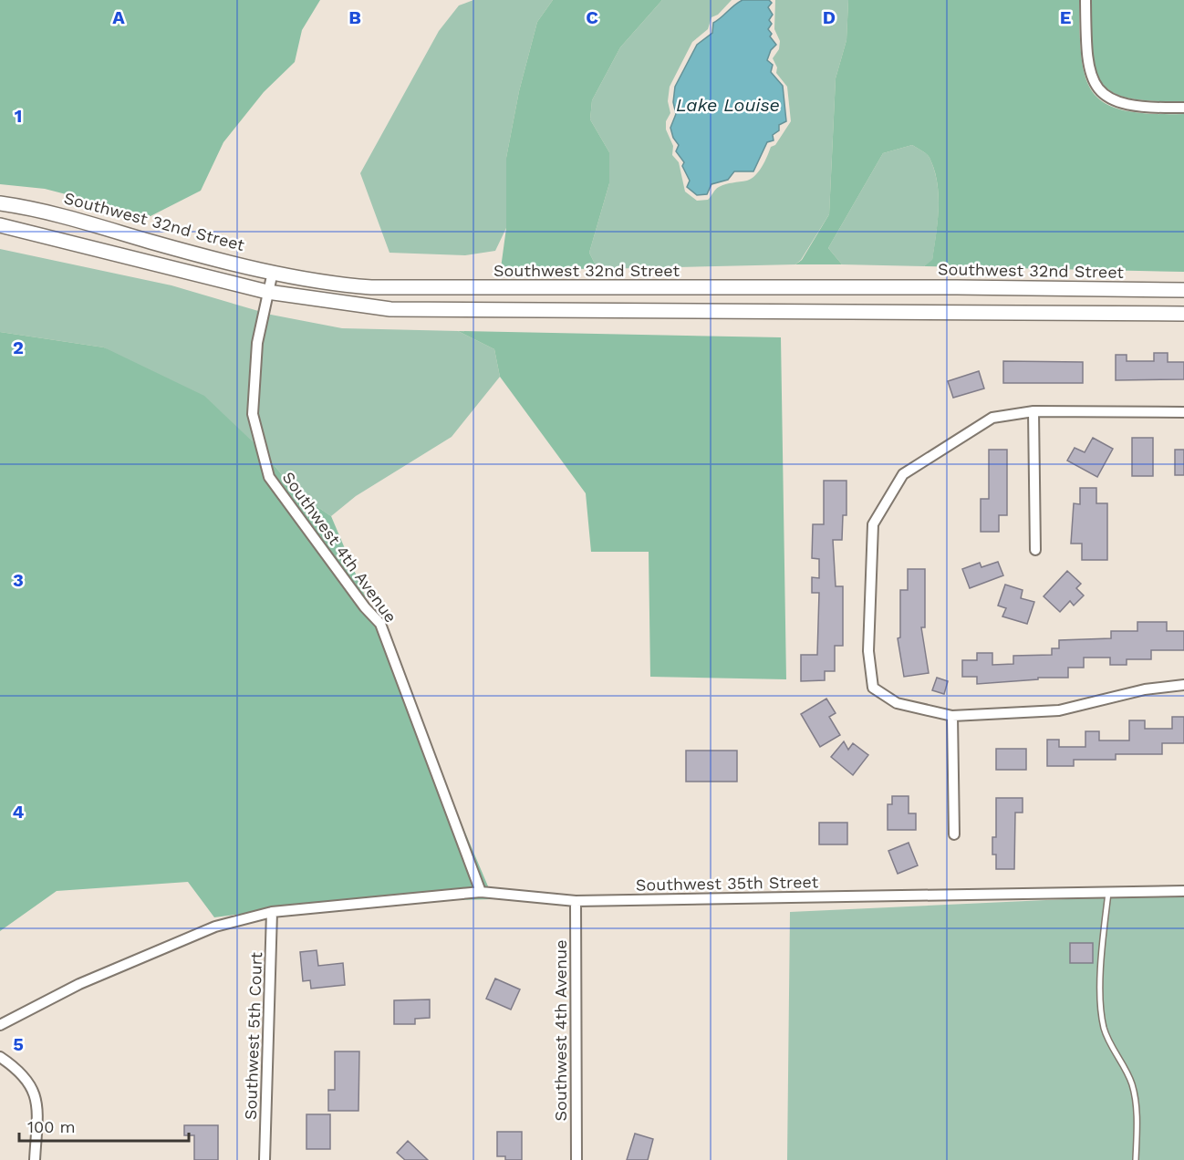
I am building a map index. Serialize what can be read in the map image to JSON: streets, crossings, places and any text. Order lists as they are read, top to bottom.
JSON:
{
  "streets": {
    "main road": ["Southwest 32nd Street"],
    "street": ["Southwest 4th Avenue", "Southwest 35th Street", "Southwest 5th Court"]
  },
  "crossings": [
    ["Southwest 32nd Street", "Southwest 4th Avenue"],
    ["Southwest 4th Avenue", "Southwest 35th Street"],
    ["Southwest 35th Street", "Southwest 5th Court"]
  ],
  "water": ["Lake Louise"],
  "scale_bar": "100 m",
  "grid": {
    "columns": [
      "A",
      "B",
      "C",
      "D",
      "E"
    ],
    "rows": [
      "1",
      "2",
      "3",
      "4",
      "5"
    ]
  }
}
